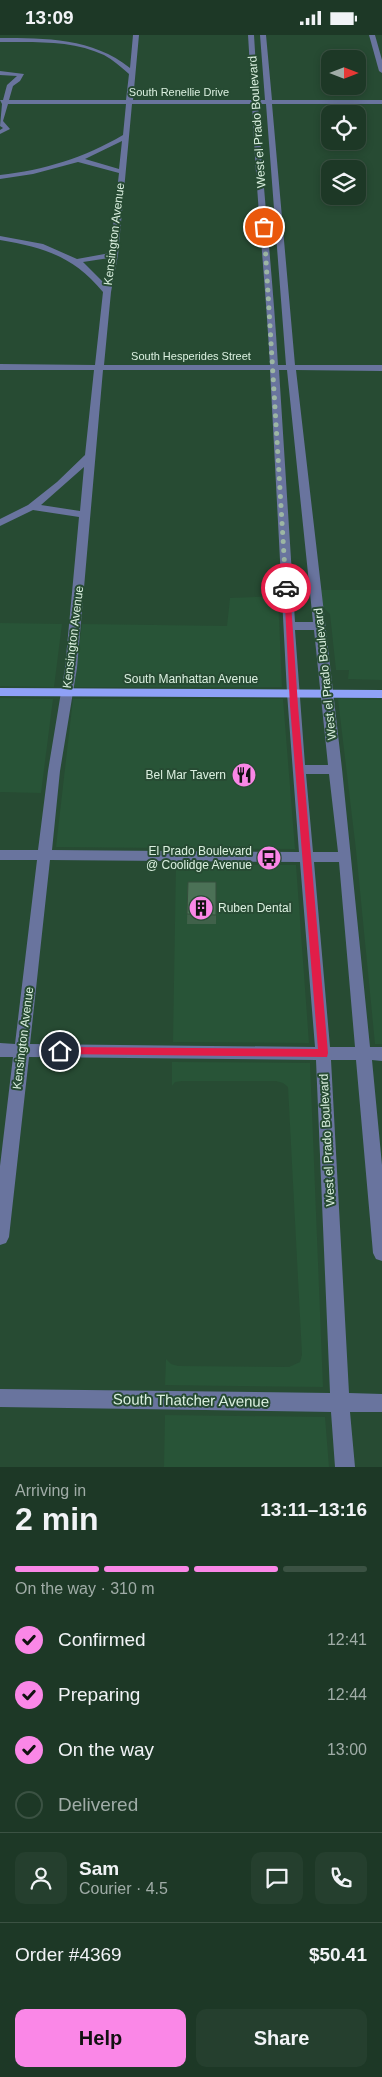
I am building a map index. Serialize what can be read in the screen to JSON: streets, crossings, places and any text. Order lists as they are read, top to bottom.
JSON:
{
  "streets": {
    "main road": ["South Manhattan Avenue"],
    "street": [
      "South Renellie Drive",
      "West el Prado Boulevard",
      "Kensington Avenue",
      "South Hesperides Street",
      "South Thatcher Avenue"
    ]
  },
  "crossings": [
    ["South Renellie Drive", "West el Prado Boulevard"],
    ["South Renellie Drive", "Kensington Avenue"],
    ["West el Prado Boulevard", "South Hesperides Street"],
    ["West el Prado Boulevard", "South Manhattan Avenue"],
    ["West el Prado Boulevard", "South Thatcher Avenue"],
    ["Kensington Avenue", "South Hesperides Street"],
    ["Kensington Avenue", "South Manhattan Avenue"]
  ],
  "places": {
    "restaurant": ["Bel Mar Tavern"],
    "bus stop": ["El Prado Boulevard @ Coolidge Avenue"],
    "building": ["Ruben Dental"]
  },
  "north": "right",
  "page": {
    "status": "13:09",
    "heading": ["2 min", "Arriving in", "13:11–13:16"],
    "panel": [
      "Sam",
      "Courier · 4.5",
      "Order #4369",
      "$50.41"
    ],
    "bar": "On the way · 310 m",
    "list": [
      ["Confirmed", "12:41"],
      ["Preparing", "12:44"],
      ["On the way", "13:00"],
      "Delivered"
    ],
    "buttons": ["Help", "Share"]
  }
}
